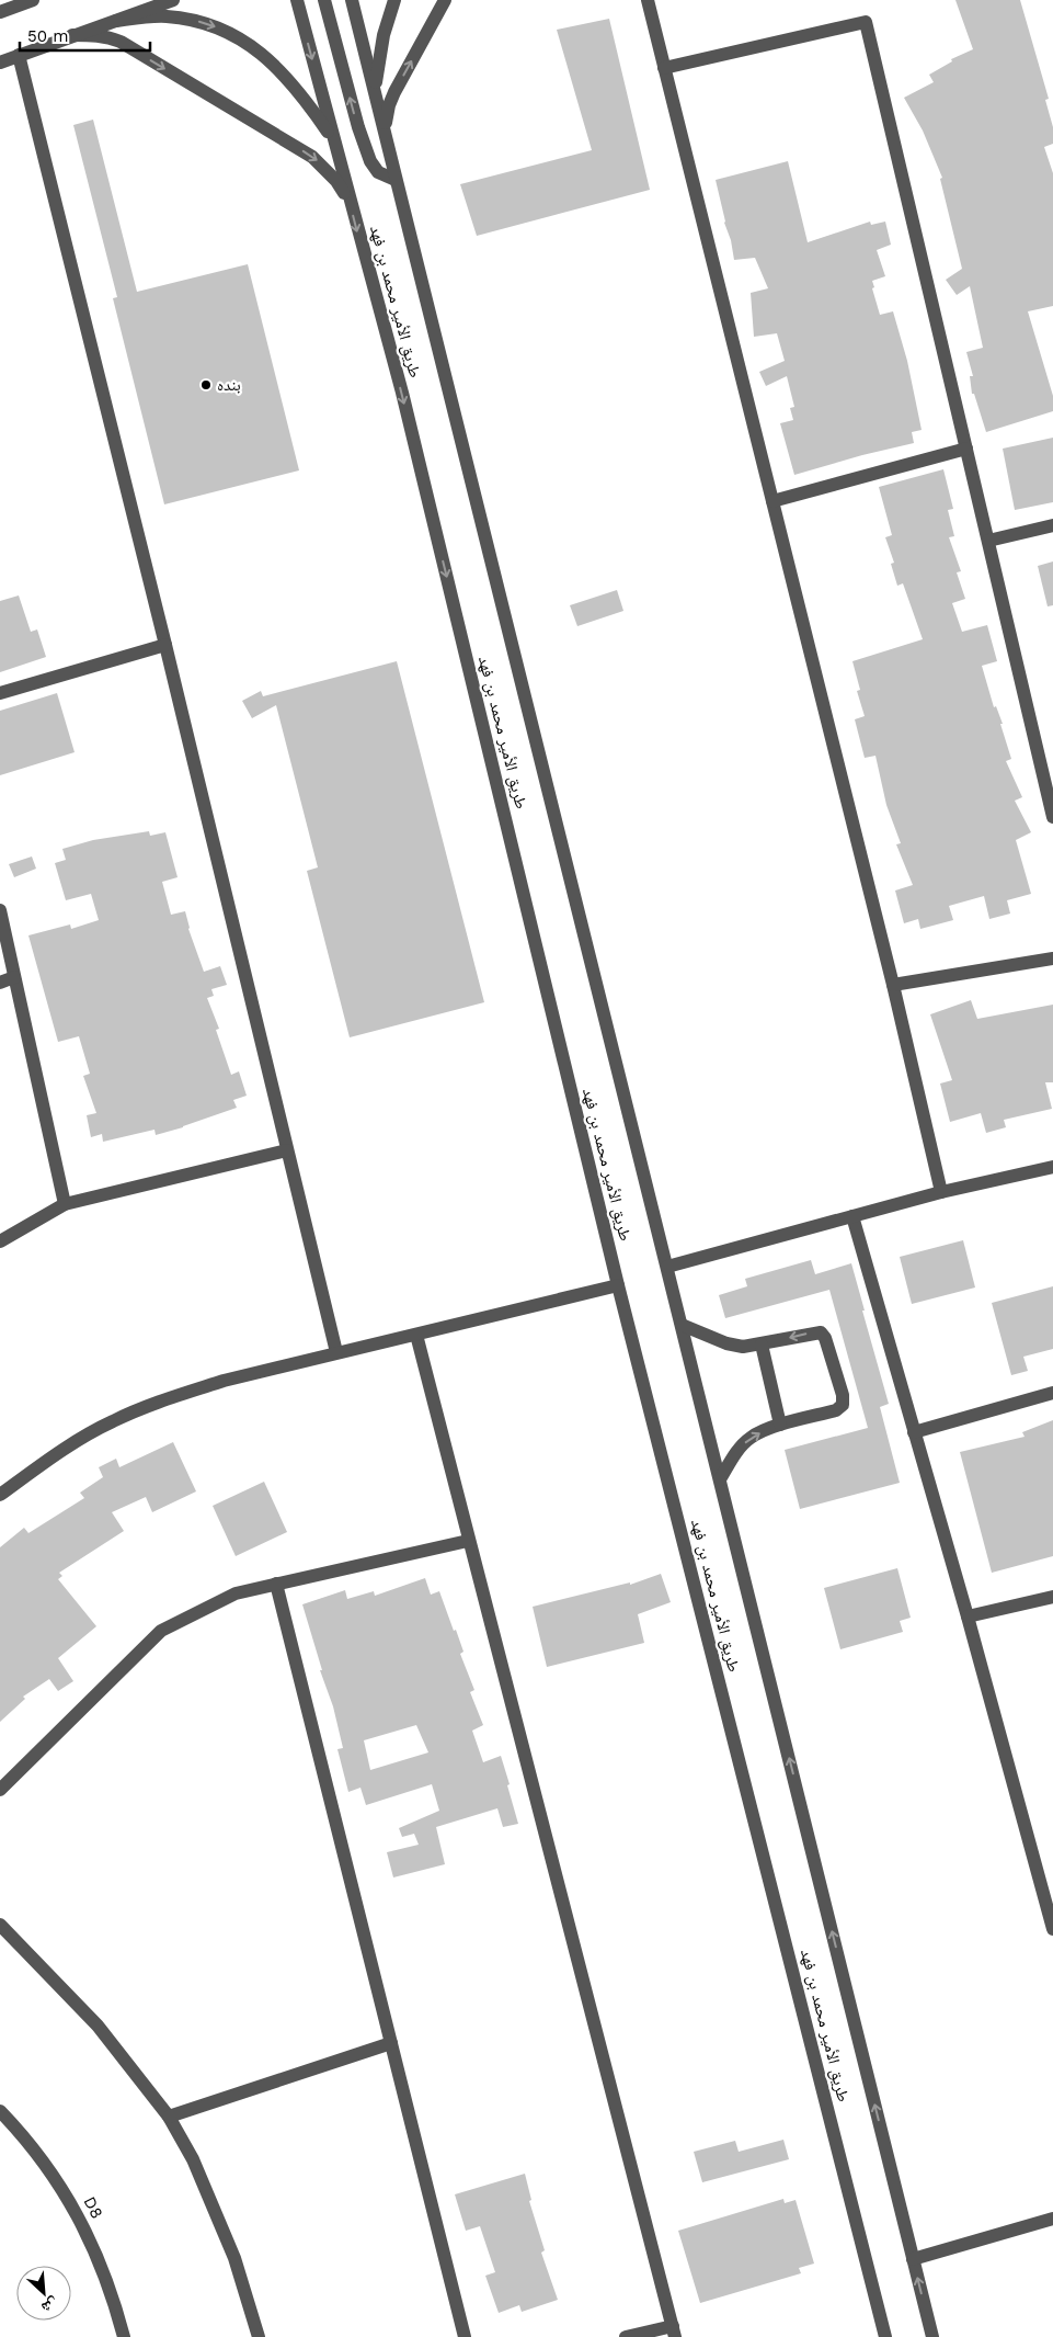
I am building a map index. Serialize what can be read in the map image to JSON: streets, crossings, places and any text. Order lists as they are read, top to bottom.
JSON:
{
  "streets": {
    "street": ["طريق الأمير محمد بن فهد", "D8"]
  },
  "places": ["بنده"],
  "scale_bar": "50 m",
  "north": "bottom right"
}
